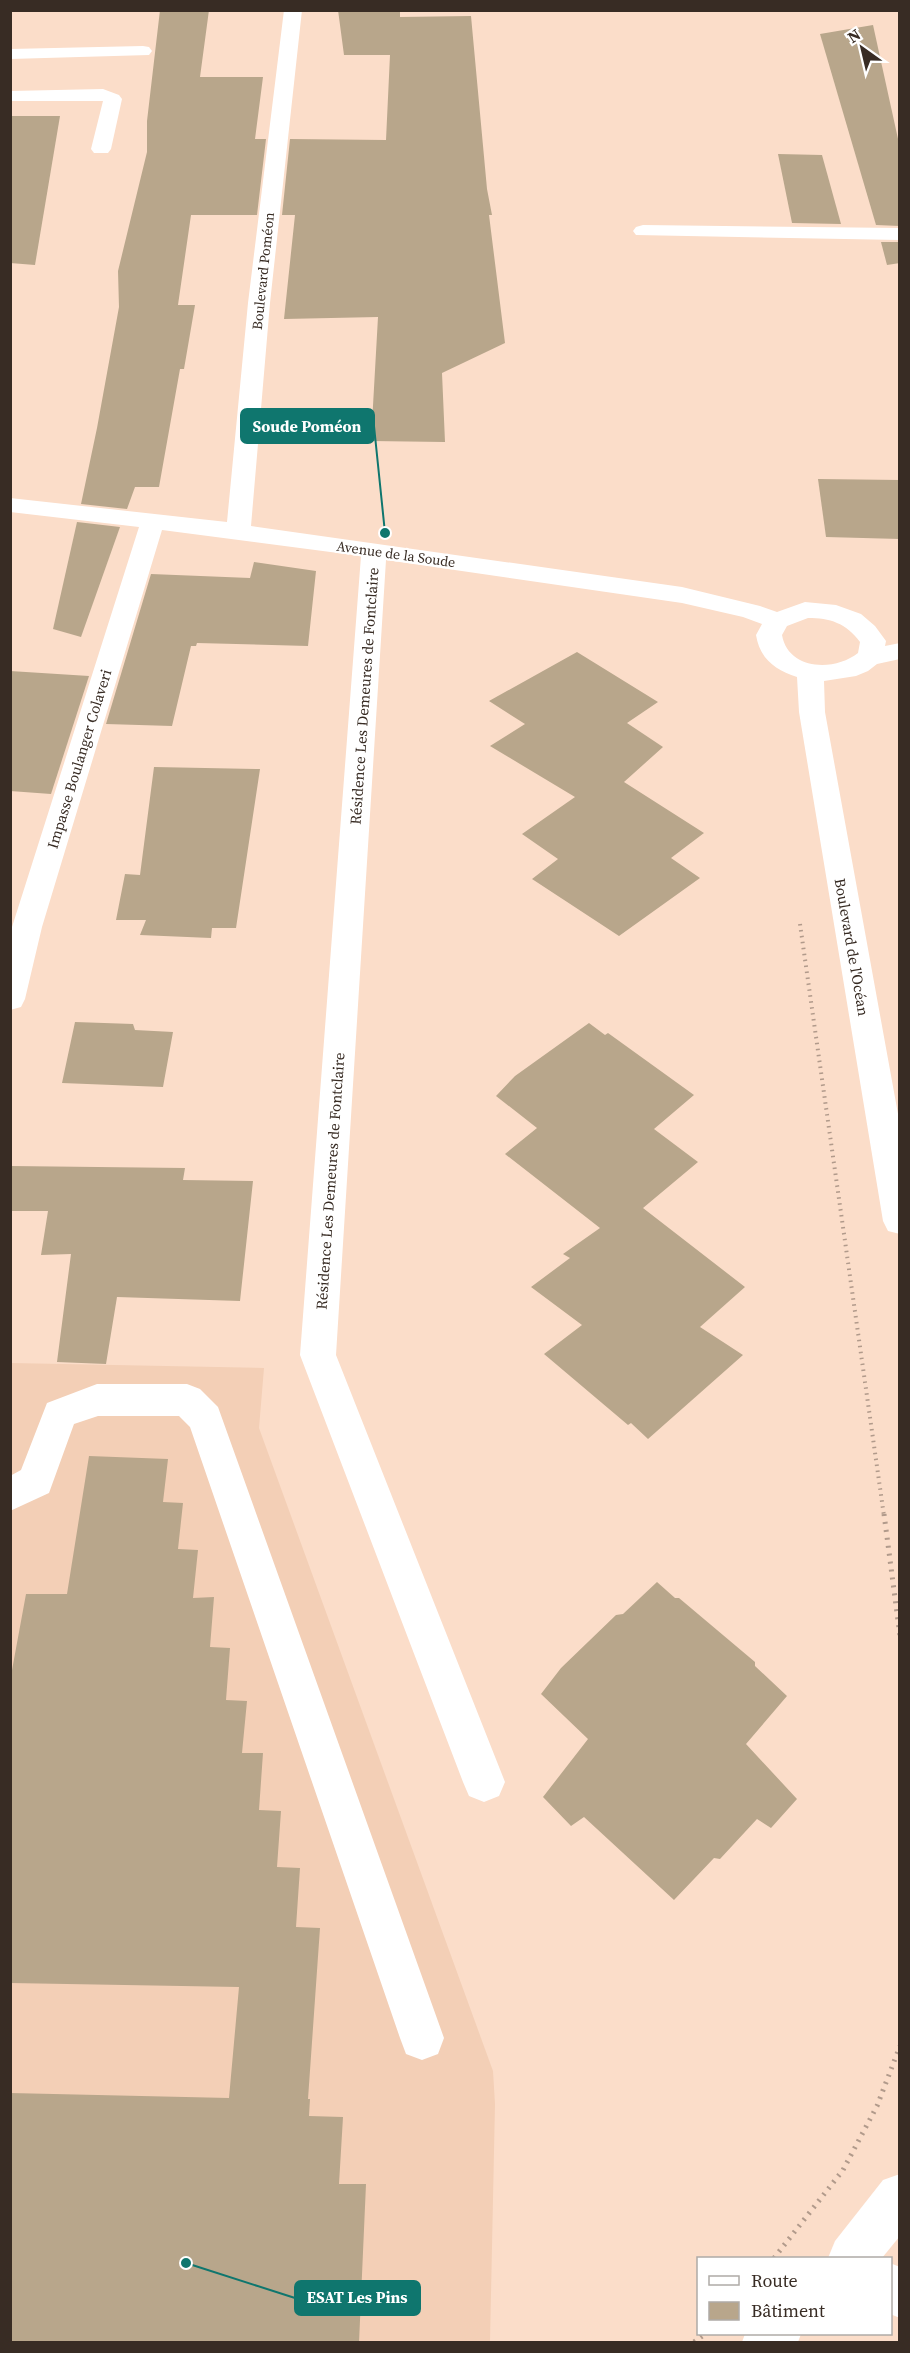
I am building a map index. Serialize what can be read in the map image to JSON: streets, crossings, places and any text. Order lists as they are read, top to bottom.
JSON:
{
  "streets": {
    "street": [
      "Boulevard Poméon",
      "Avenue de la Soude",
      "Résidence Les Demeures de Fontclaire",
      "Impasse Boulanger Colaveri",
      "Boulevard de l'Océan"
    ]
  },
  "crossings": [
    ["Boulevard Poméon", "Avenue de la Soude"],
    ["Avenue de la Soude", "Résidence Les Demeures de Fontclaire"],
    ["Avenue de la Soude", "Impasse Boulanger Colaveri"],
    ["Avenue de la Soude", "Boulevard de l'Océan"]
  ],
  "places": ["Soude Poméon", "ESAT Les Pins"],
  "legend": ["Route", "Bâtiment"],
  "north": "top left"
}
